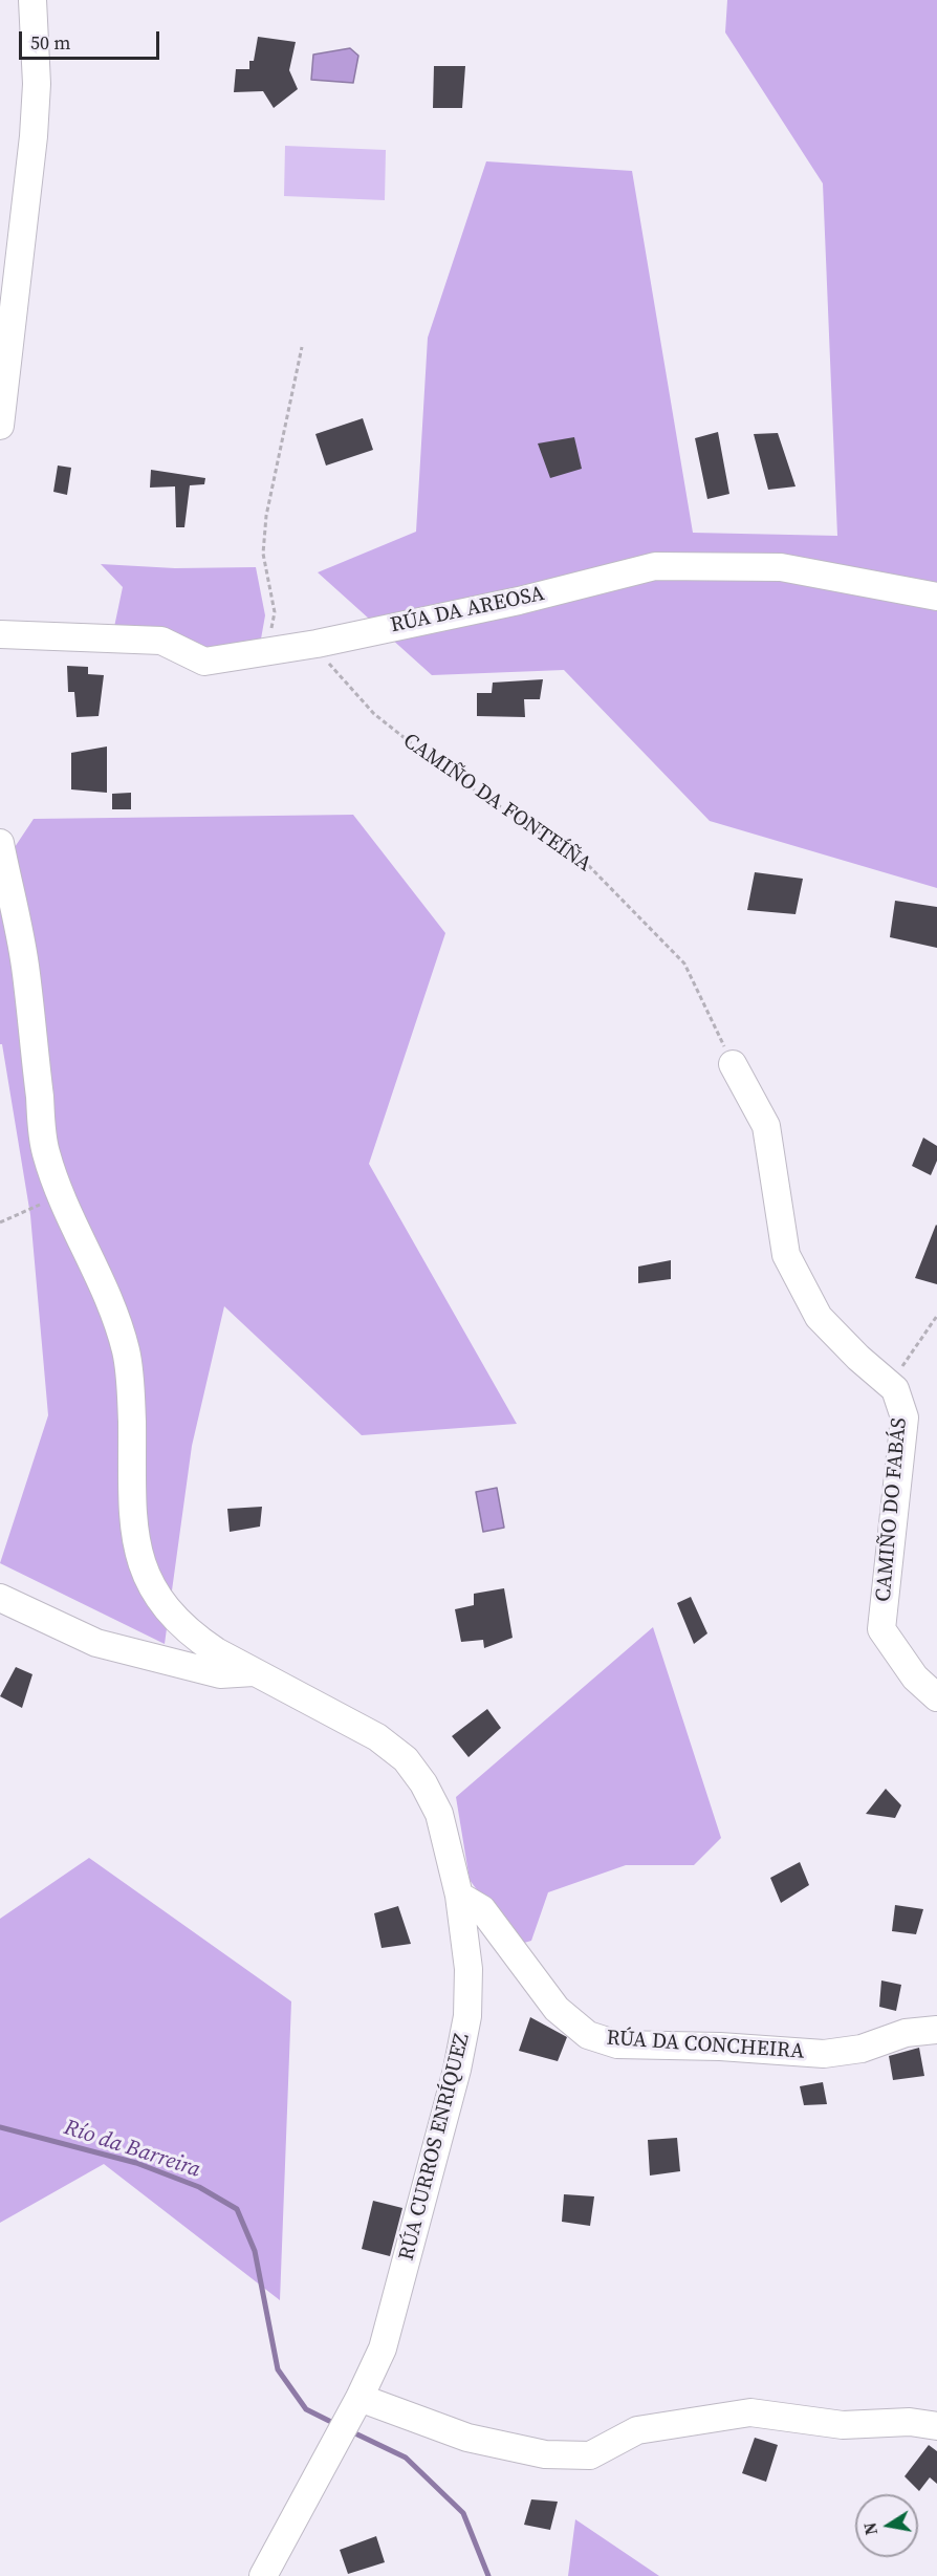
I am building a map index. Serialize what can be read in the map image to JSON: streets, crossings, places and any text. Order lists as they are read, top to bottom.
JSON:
{
  "streets": {
    "street": [
      "RÚA DA AREOSA",
      "CAMIÑO DO FABÁS",
      "RÚA DA CONCHEIRA",
      "RÚA CURROS ENRÍQUEZ"
    ],
    "path": ["CAMIÑO DA FONTEÍÑA"]
  },
  "crossings": [
    ["RÚA DA AREOSA", "CAMIÑO DA FONTEÍÑA"],
    ["RÚA DA CONCHEIRA", "RÚA CURROS ENRÍQUEZ"]
  ],
  "water": ["Río da Barreira"],
  "scale_bar": "50 m",
  "north": "left"
}
